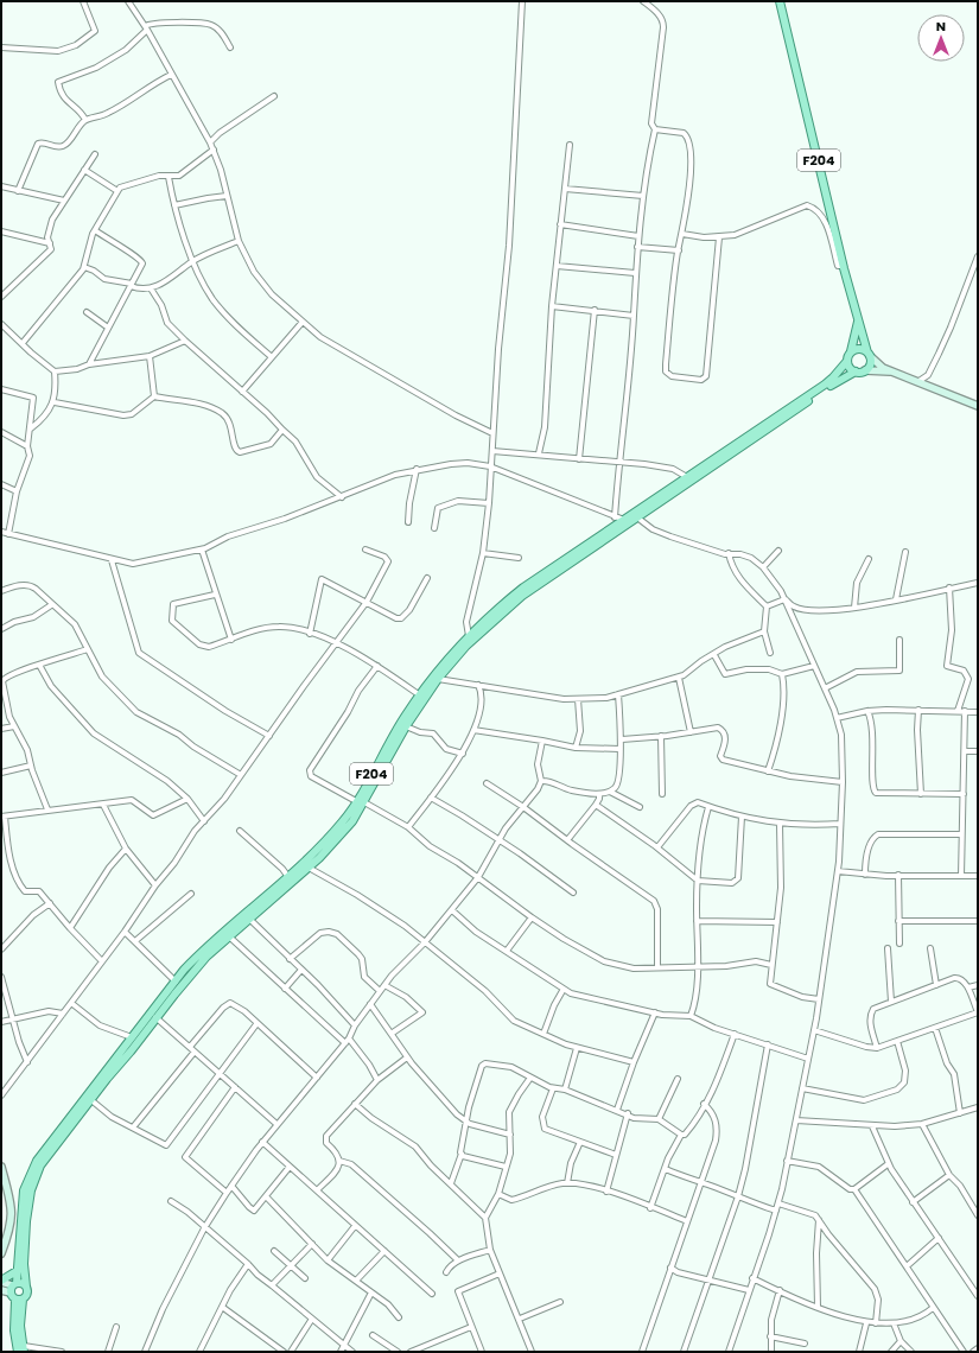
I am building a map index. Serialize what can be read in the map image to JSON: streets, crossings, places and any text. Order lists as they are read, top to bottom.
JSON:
{
  "streets": {
    "main road": ["F204"]
  },
  "north": "top"
}
